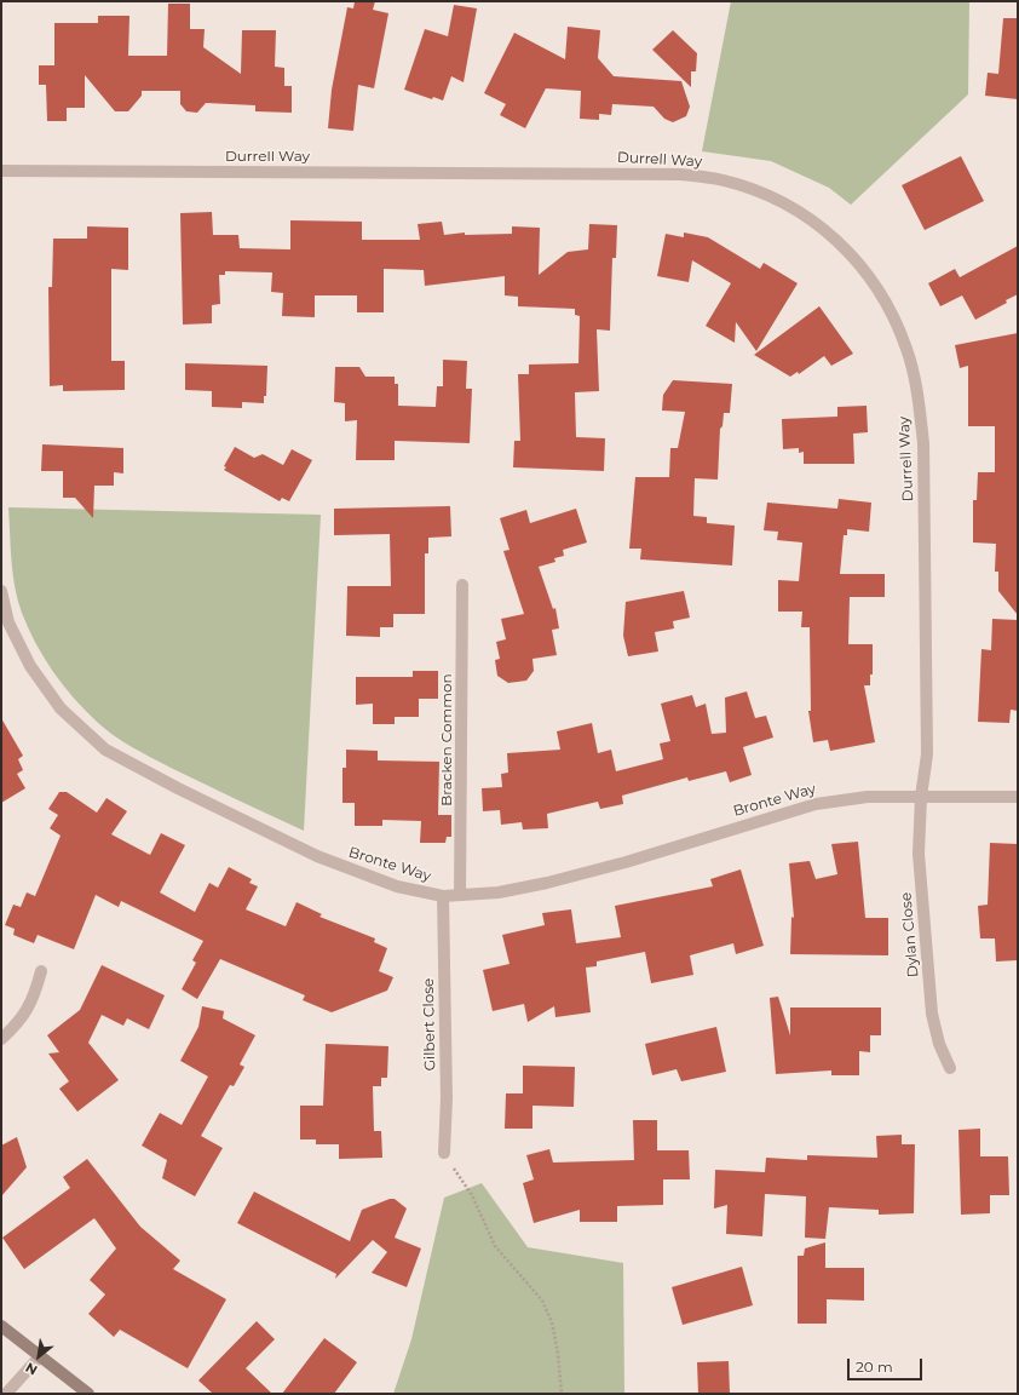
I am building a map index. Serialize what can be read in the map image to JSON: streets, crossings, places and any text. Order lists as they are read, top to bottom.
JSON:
{
  "streets": {
    "street": [
      "Durrell Way",
      "Bracken Common",
      "Bronte Way",
      "Dylan Close",
      "Gilbert Close"
    ]
  },
  "crossings": [
    ["Durrell Way", "Bronte Way"],
    ["Durrell Way", "Dylan Close"],
    ["Bracken Common", "Bronte Way"],
    ["Bronte Way", "Dylan Close"],
    ["Bronte Way", "Gilbert Close"]
  ],
  "scale_bar": "20 m",
  "north": "bottom left"
}
